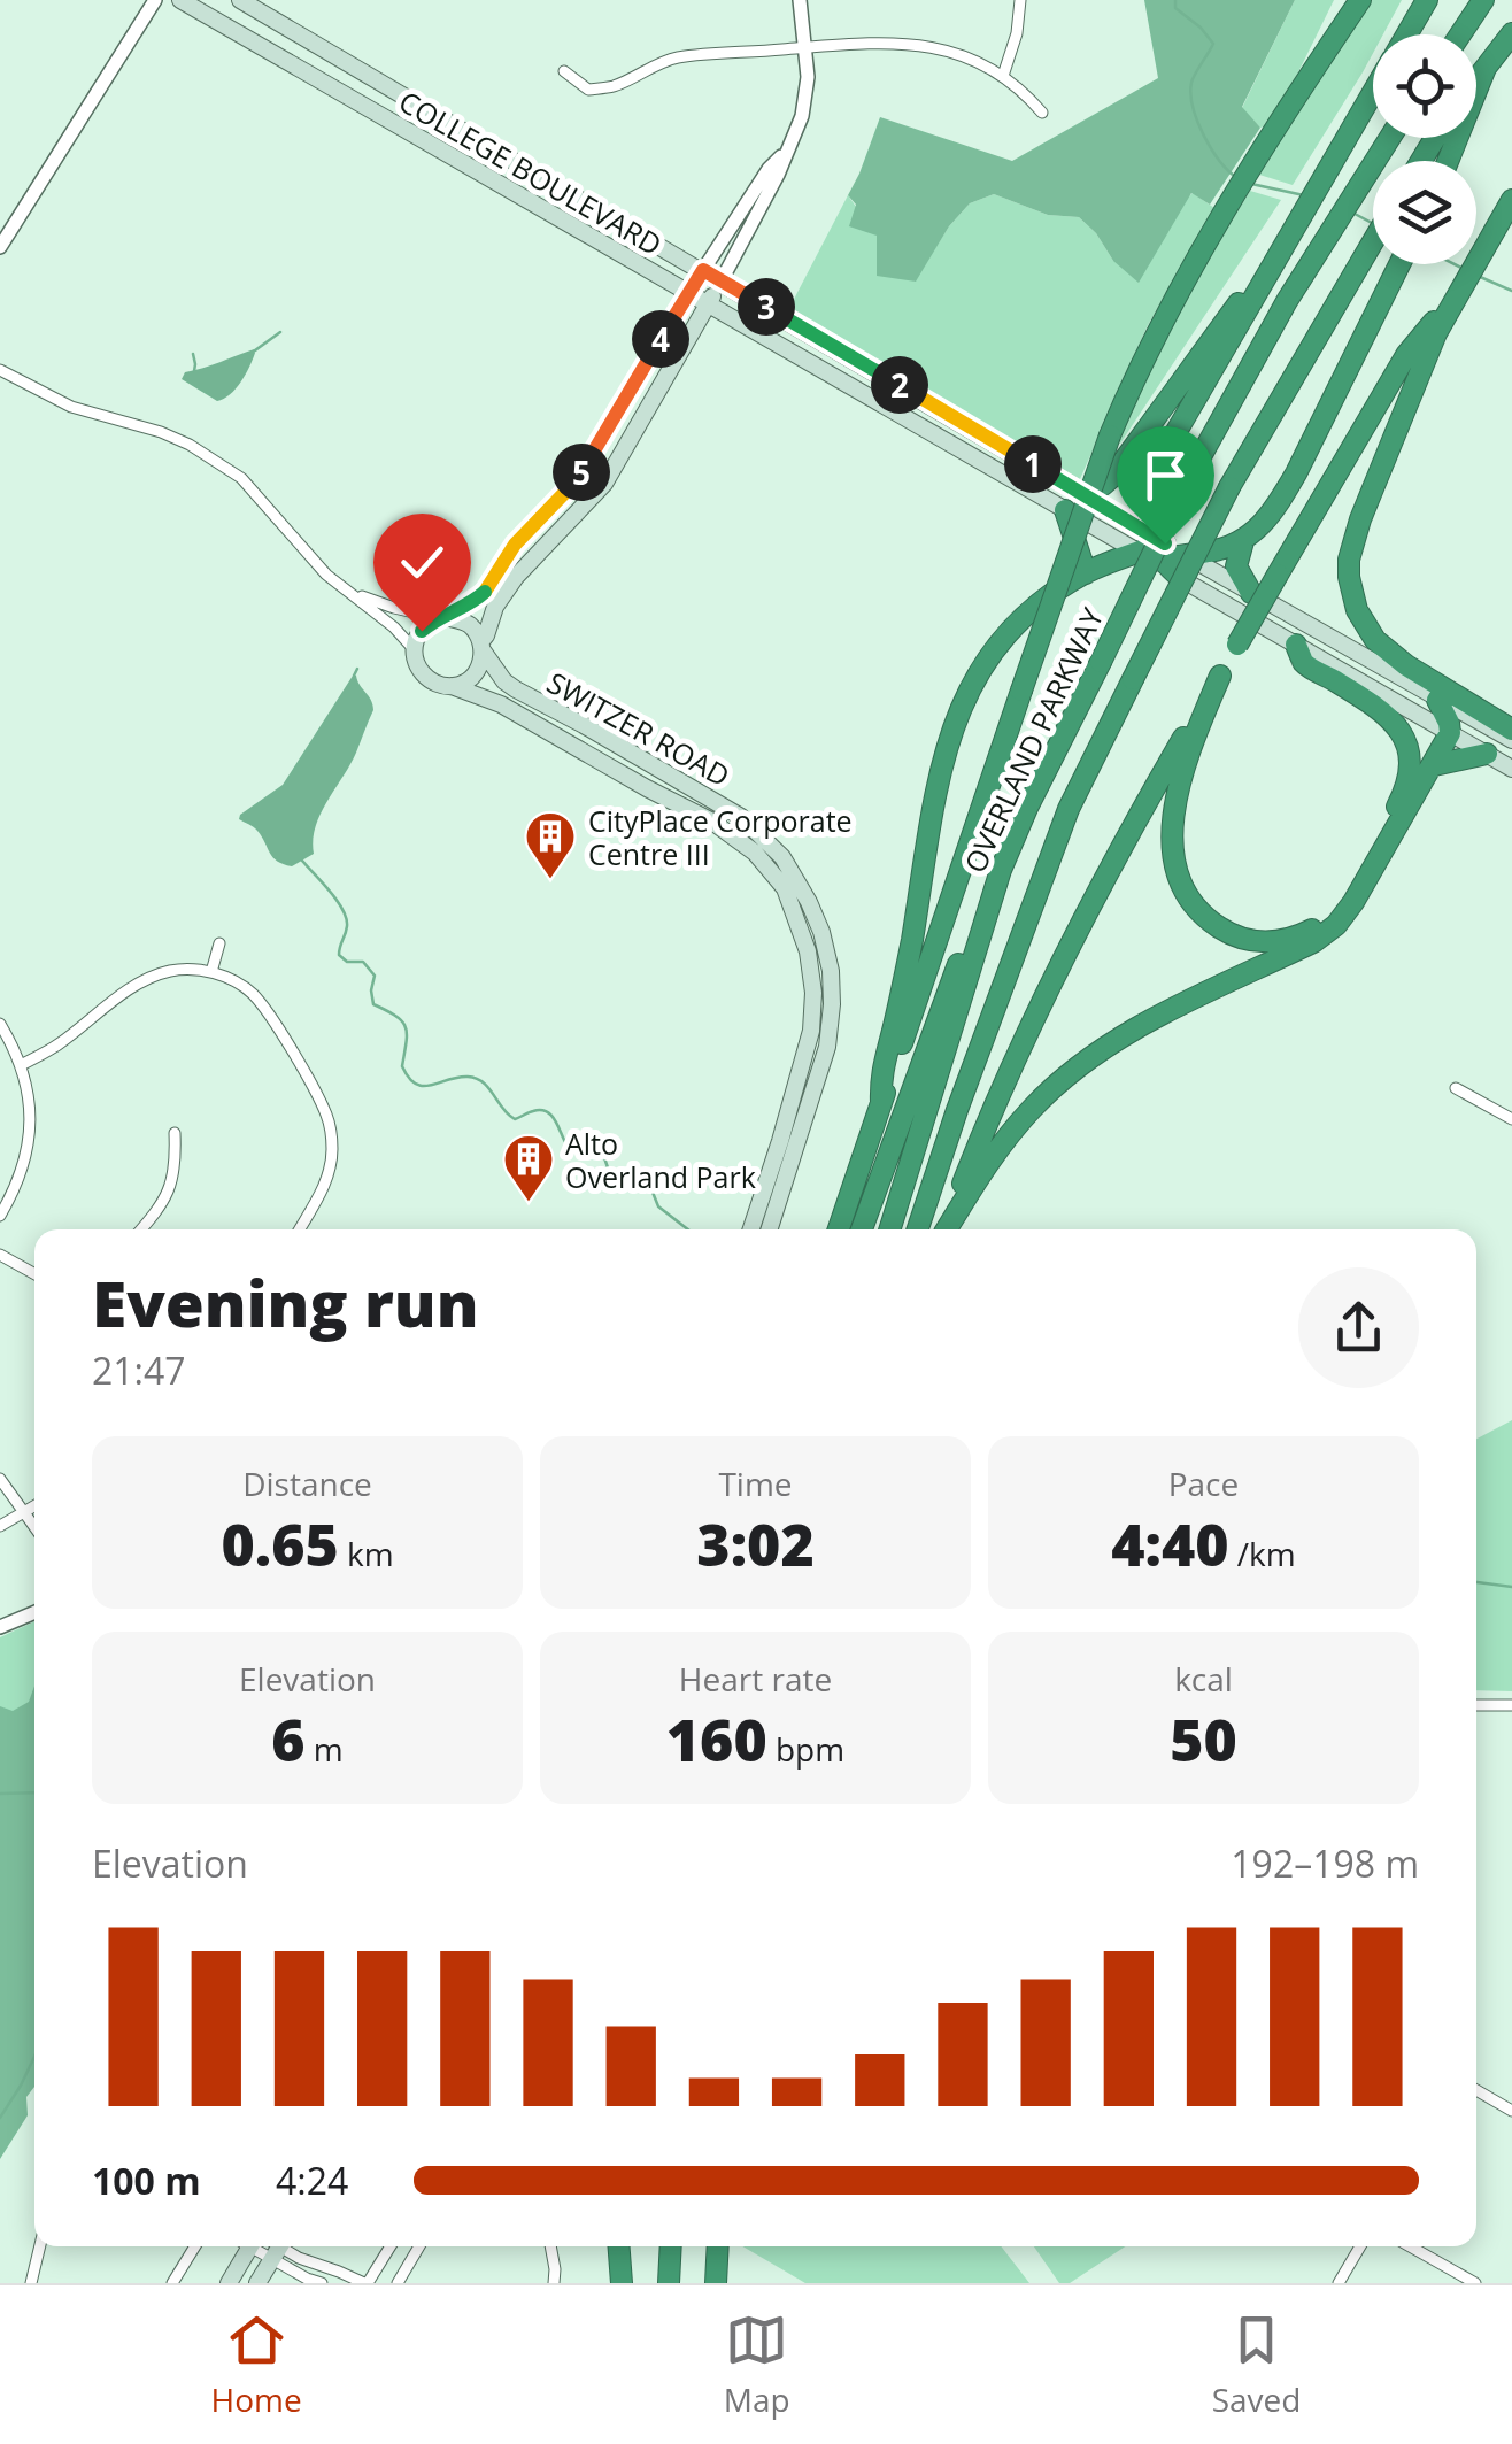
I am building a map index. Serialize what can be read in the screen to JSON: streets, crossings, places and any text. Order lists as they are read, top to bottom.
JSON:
{
  "streets": {
    "highway": ["OVERLAND PARKWAY"],
    "main road": ["COLLEGE BOULEVARD", "SWITZER ROAD"]
  },
  "places": {
    "building": ["CityPlace Corporate Centre III", "Alto Overland Park"]
  },
  "page": {
    "pins": [
      "3",
      "4",
      "2",
      "1",
      "5"
    ],
    "heading": ["Evening run", "21:47"],
    "stats": [
      ["Distance", "0.65 km"],
      ["Time", "3:02"],
      ["Pace", "4:40 /km"],
      ["Elevation", "6 m"],
      ["Heart rate", "160 bpm"],
      ["kcal", "50"]
    ],
    "chart": ["Elevation", "192–198 m"],
    "list": [
      {
        "name": "100 m",
        "note": "4:24"
      }
    ],
    "tabs": ["Home", "Map", "Saved"]
  }
}
